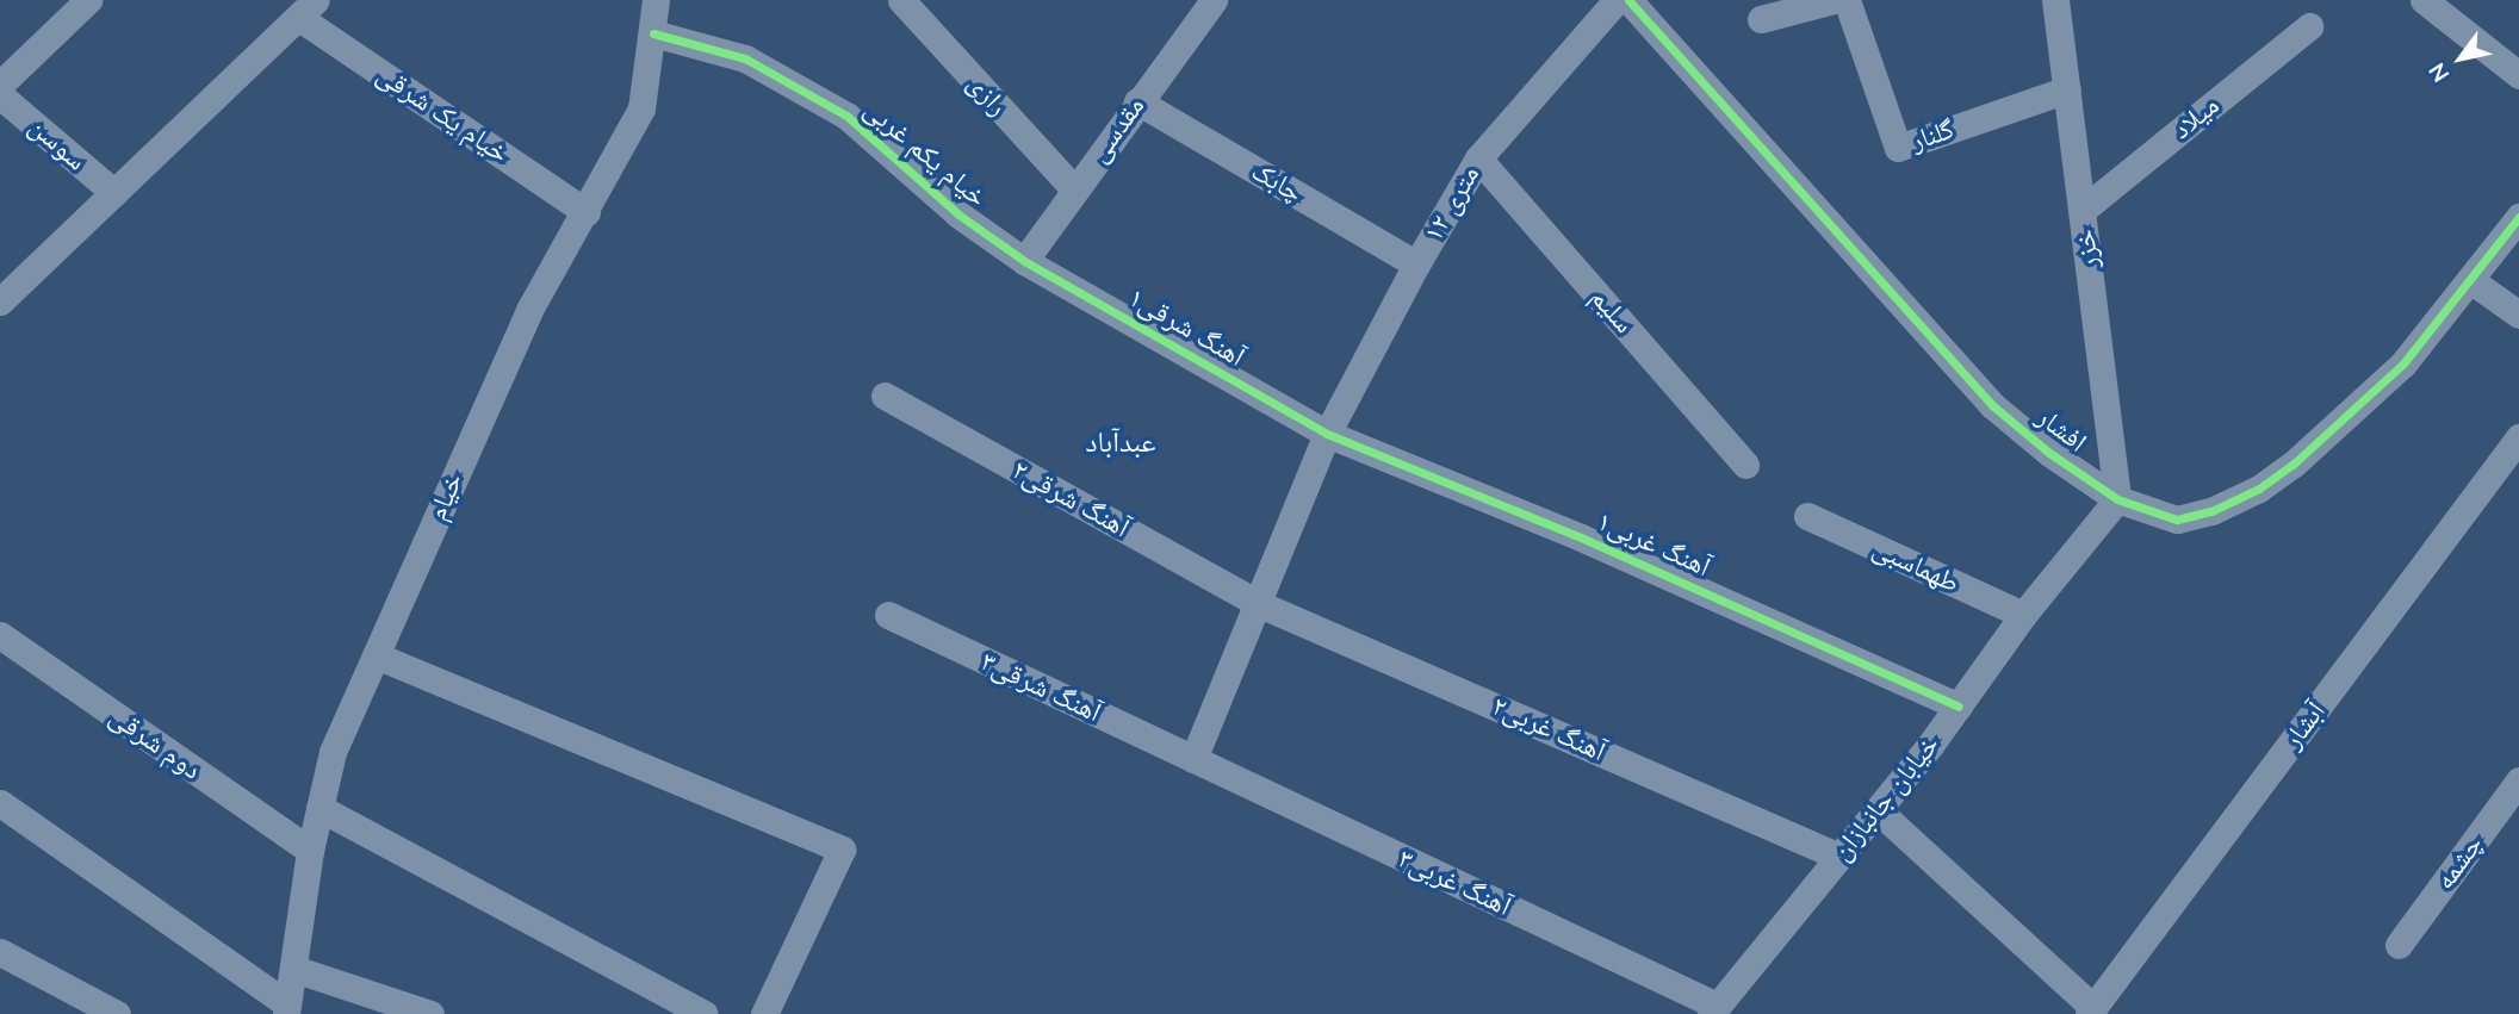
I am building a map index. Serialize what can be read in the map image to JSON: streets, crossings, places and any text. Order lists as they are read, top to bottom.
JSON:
{
  "streets": {
    "street": [
      "رازی",
      "خیام یک شرقی",
      "میلاد",
      "مقدسی",
      "گلنار",
      "سوسن",
      "خیام یکم غربی",
      "چابک",
      "۱۲ متری",
      "خزر",
      "سلیم",
      "آهنگ شرقی۱",
      "افشار",
      "خیام",
      "آهنگ شرقی۲",
      "آهنگ غربی۱",
      "طهماسبی",
      "آهنگ شرقی۳",
      "آبشار",
      "آهنگ غربی۲",
      "دوم شرقی",
      "خیابان جانبازان",
      "چشمه",
      "آهنگ غربی۳"
    ]
  },
  "crossings": [
    ["رازی", "مقدسی"],
    ["خیام یک شرقی", "خیام"],
    ["میلاد", "خزر"],
    ["مقدسی", "خیام یکم غربی"],
    ["مقدسی", "چابک"],
    ["مقدسی", "آهنگ شرقی۱"],
    ["گلنار", "خزر"],
    ["خیام یکم غربی", "آهنگ شرقی۱"],
    ["خیام یکم غربی", "خیام"],
    ["چابک", "۱۲ متری"],
    ["۱۲ متری", "سلیم"],
    ["۱۲ متری", "آهنگ شرقی۱"],
    ["۱۲ متری", "آهنگ شرقی۲"],
    ["۱۲ متری", "آهنگ غربی۱"],
    ["۱۲ متری", "آهنگ شرقی۳"],
    ["۱۲ متری", "آهنگ غربی۲"],
    ["۱۲ متری", "آهنگ غربی۳"],
    ["خزر", "افشار"],
    ["خزر", "خیابان جانبازان"],
    ["آهنگ شرقی۱", "آهنگ غربی۱"],
    ["افشار", "خیابان جانبازان"],
    ["خیام", "دوم شرقی"],
    ["آهنگ شرقی۲", "آهنگ غربی۲"],
    ["آهنگ غربی۱", "خیابان جانبازان"],
    ["طهماسبی", "خیابان جانبازان"],
    ["آهنگ شرقی۳", "آهنگ غربی۳"],
    ["آهنگ غربی۲", "خیابان جانبازان"],
    ["خیابان جانبازان", "آهنگ غربی۳"]
  ],
  "districts": ["عبدآباد"],
  "north": "bottom left"
}
